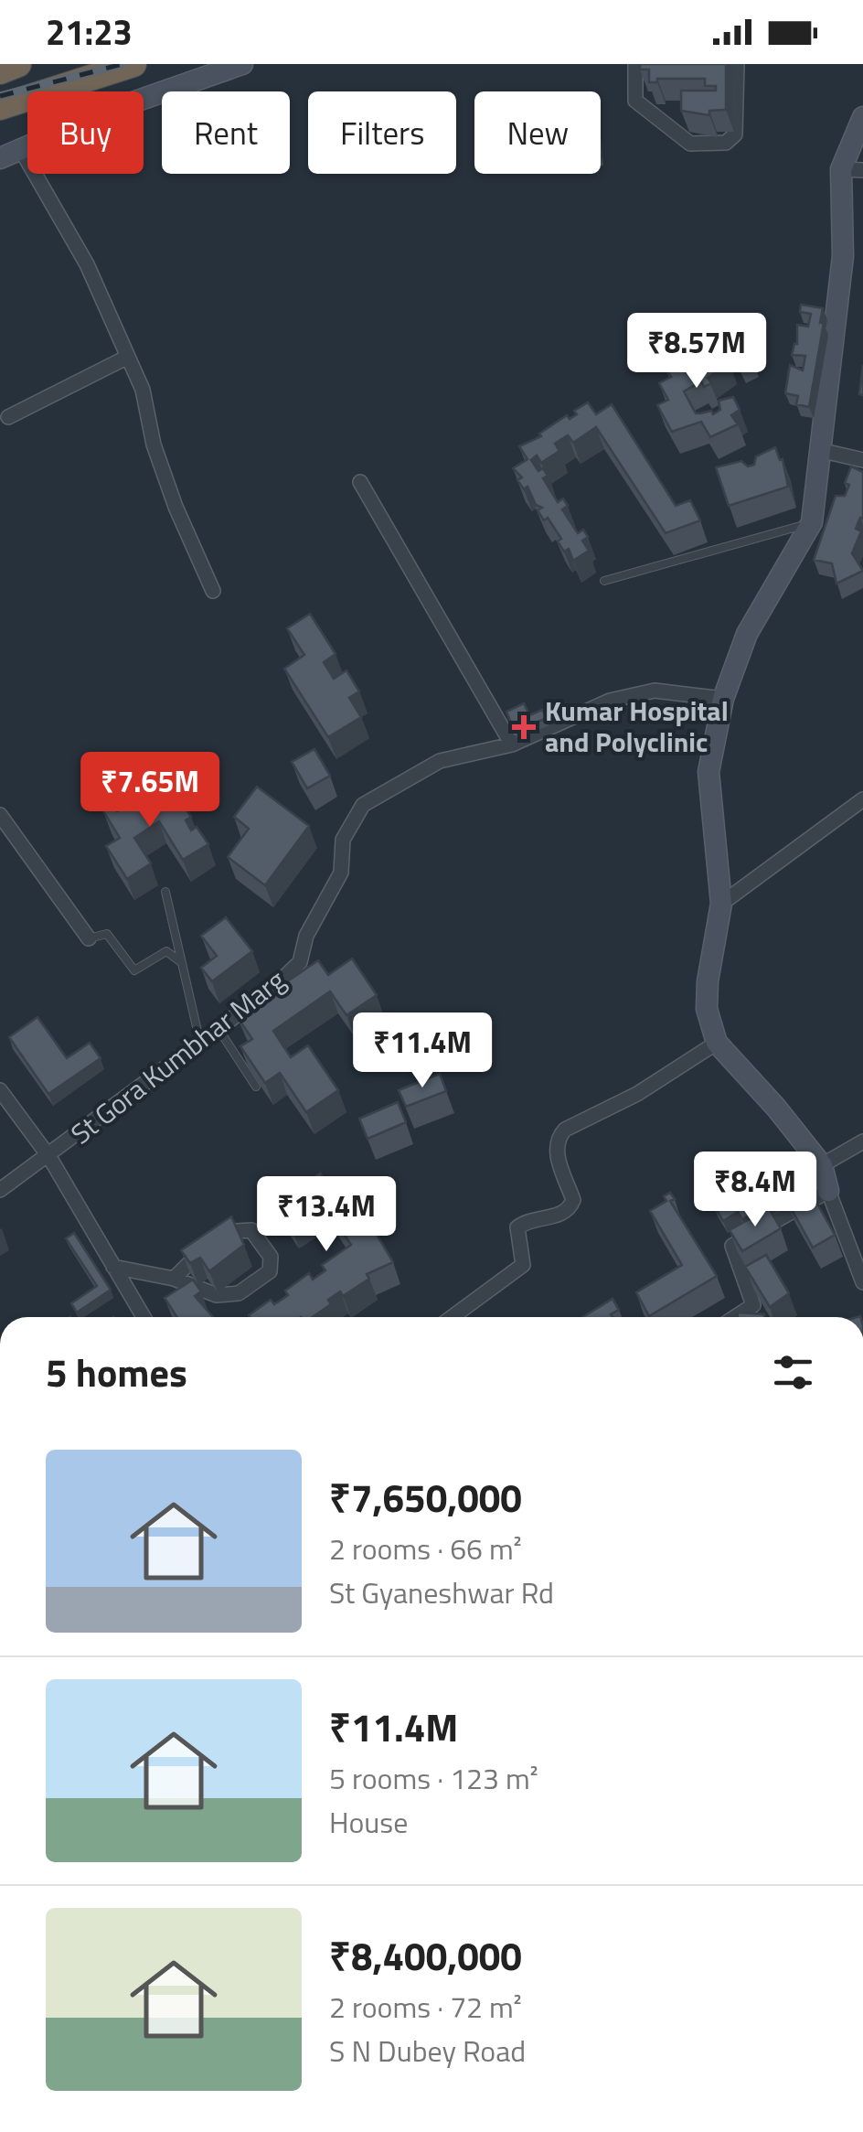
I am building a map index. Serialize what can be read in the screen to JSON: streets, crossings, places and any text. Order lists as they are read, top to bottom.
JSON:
{
  "streets": {
    "street": ["St Gora Kumbhar Marg"]
  },
  "places": {
    "health": ["Kumar Hospital and Polyclinic"]
  },
  "page": {
    "status": "21:23",
    "chip": [
      "Buy",
      "Rent",
      "Filters",
      "New"
    ],
    "price": [
      "₹8.57M",
      "₹7.65M",
      "₹11.4M",
      "₹8.4M",
      "₹13.4M"
    ],
    "heading": "5 homes",
    "list": [
      {
        "name": "₹7,650,000",
        "note": "2 rooms · 66 m² · St Gyaneshwar Rd"
      },
      {
        "name": "₹11.4M",
        "note": "5 rooms · 123 m² · House"
      },
      {
        "name": "₹8,400,000",
        "note": "2 rooms · 72 m² · S N Dubey Road"
      }
    ]
  }
}
